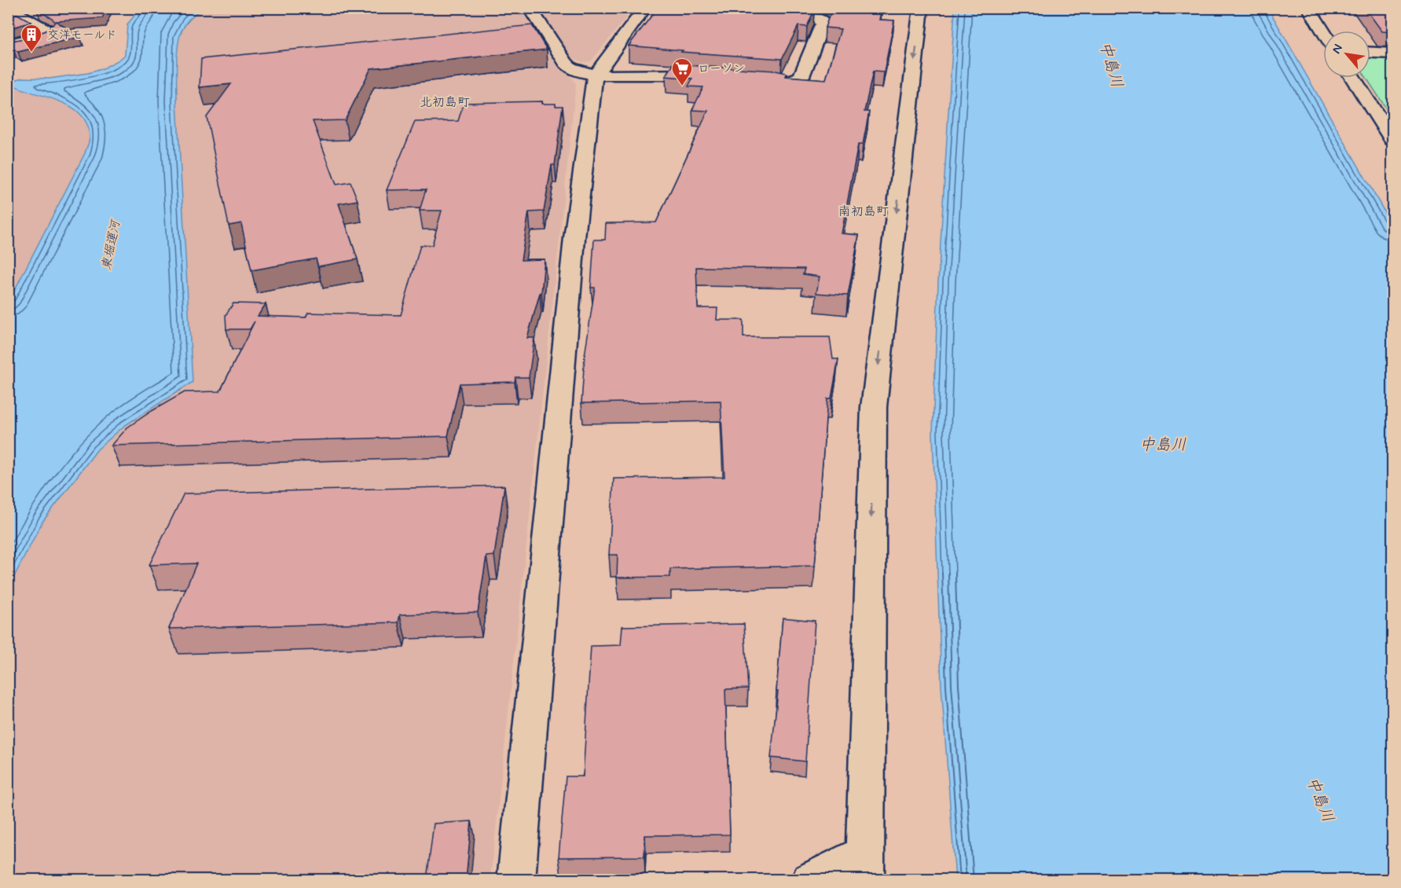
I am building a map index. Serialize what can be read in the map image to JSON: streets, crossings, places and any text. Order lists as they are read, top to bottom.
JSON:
{
  "districts": ["北初島町", "南初島町"],
  "water": ["中島川", "東堀運河"],
  "places": {
    "building": ["交洋モールド"],
    "supermarket": ["ローソン"]
  },
  "north": "top left"
}
